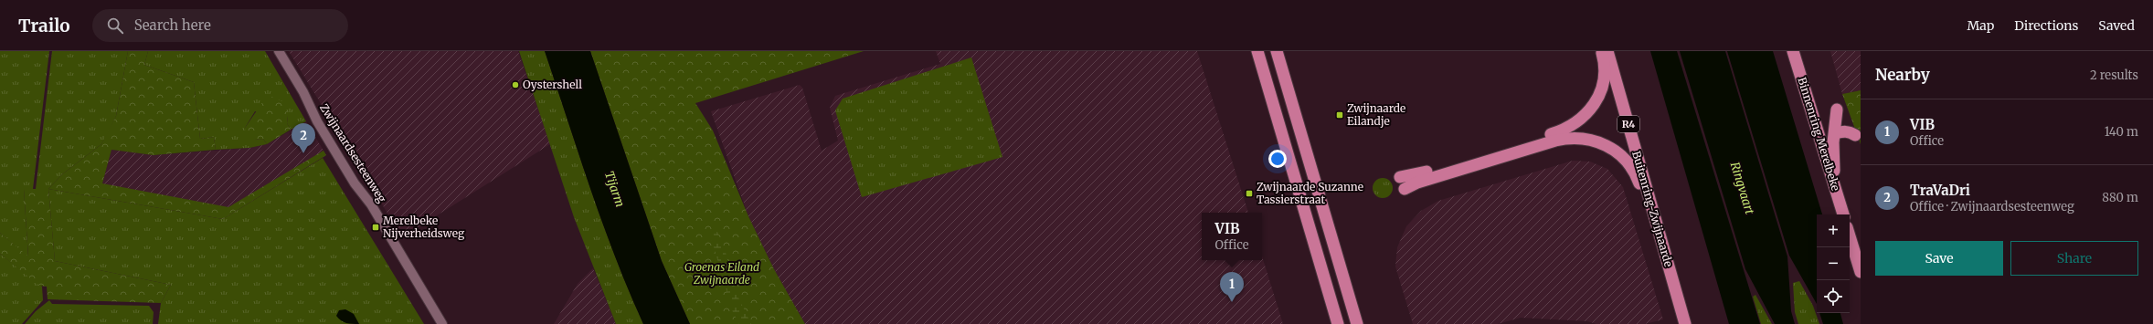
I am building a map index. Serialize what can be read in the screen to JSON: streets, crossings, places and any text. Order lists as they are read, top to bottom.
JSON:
{
  "streets": {
    "highway": ["R4", "Binnenring Merelbeke", "Buitenring-Zwijnaarde"],
    "main road": ["Zwijnaardsesteenweg"]
  },
  "water": ["Ringvaart", "Tijarm"],
  "parks": ["Groenas Eiland Zwijnaarde"],
  "places": {
    "other": ["Oystershell"],
    "transit": ["Zwijnaarde Eilandje", "Zwijnaarde Suzanne Tassierstraat", "Merelbeke Nijverheidsweg"]
  },
  "page": {
    "header": "Trailo",
    "search": "Search here",
    "nav": ["Map", "Directions", "Saved"],
    "heading": ["Nearby", "2 results"],
    "list": [
      {
        "mark": "1",
        "name": "VIB",
        "note": "Office",
        "value": "140 m"
      },
      {
        "mark": "2",
        "name": "TraVaDri",
        "note": "Office · Zwijnaardsesteenweg",
        "value": "880 m"
      }
    ],
    "pins": ["2", "1"],
    "popup": ["VIB", "Office"],
    "map_buttons": ["+", "−"],
    "buttons": ["Save", "Share"]
  }
}
